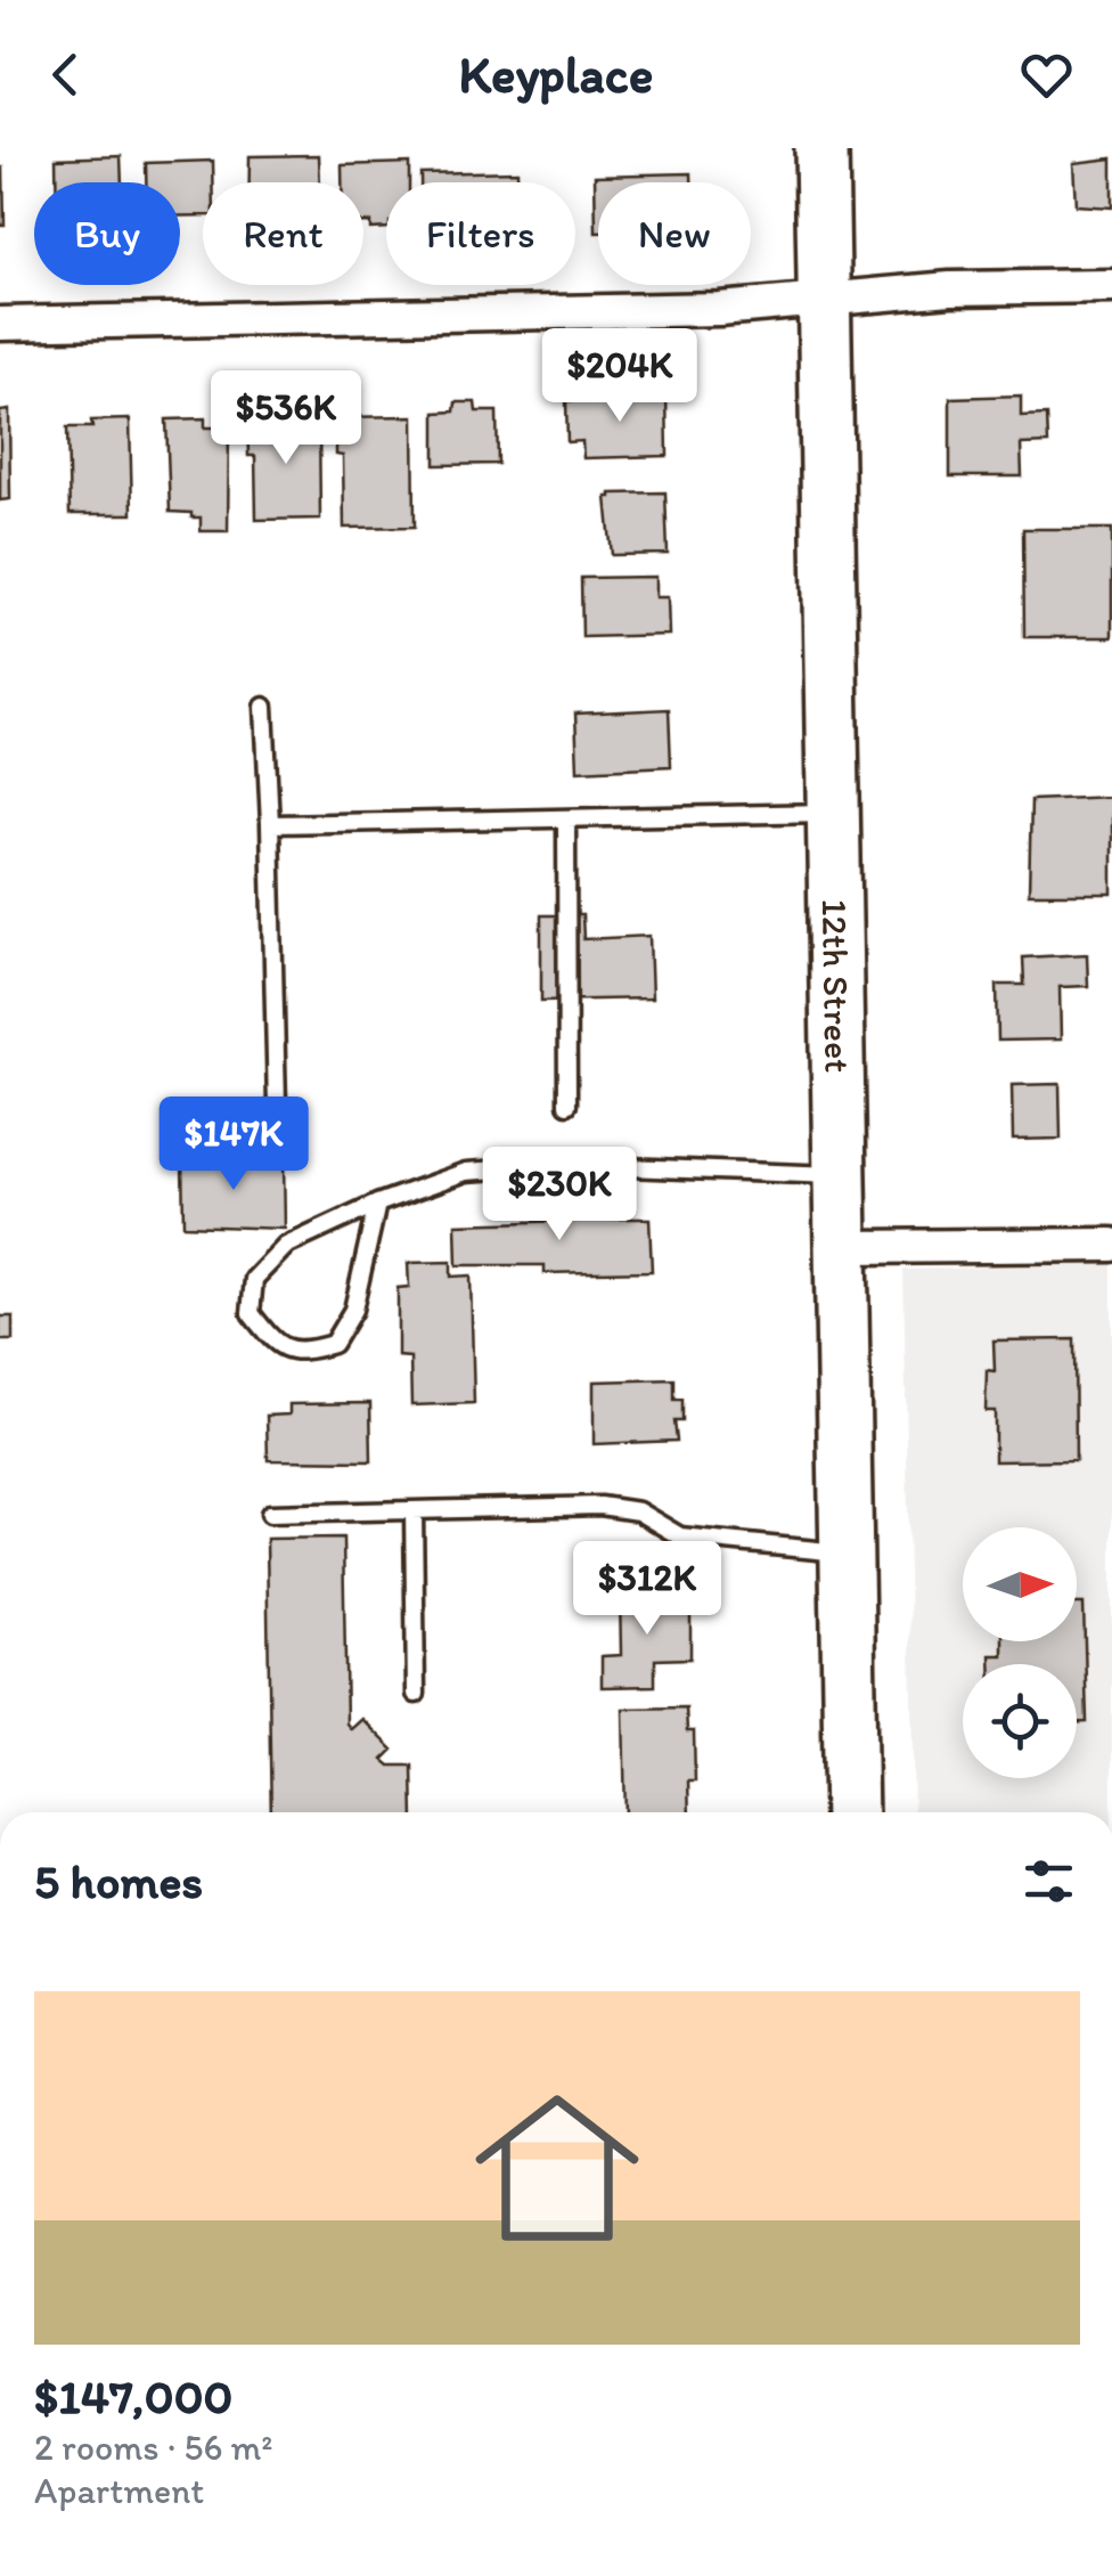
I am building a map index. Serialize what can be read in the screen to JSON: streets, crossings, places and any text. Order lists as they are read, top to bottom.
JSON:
{
  "streets": {
    "main road": ["12th Street"]
  },
  "north": "right",
  "page": {
    "header": "Keyplace",
    "chip": [
      "Buy",
      "Rent",
      "Filters",
      "New"
    ],
    "price": [
      "$204K",
      "$536K",
      "$147K",
      "$230K",
      "$312K"
    ],
    "heading": "5 homes",
    "list": [
      {
        "name": "$147,000",
        "note": "2 rooms · 56 m² · Apartment"
      }
    ]
  }
}
